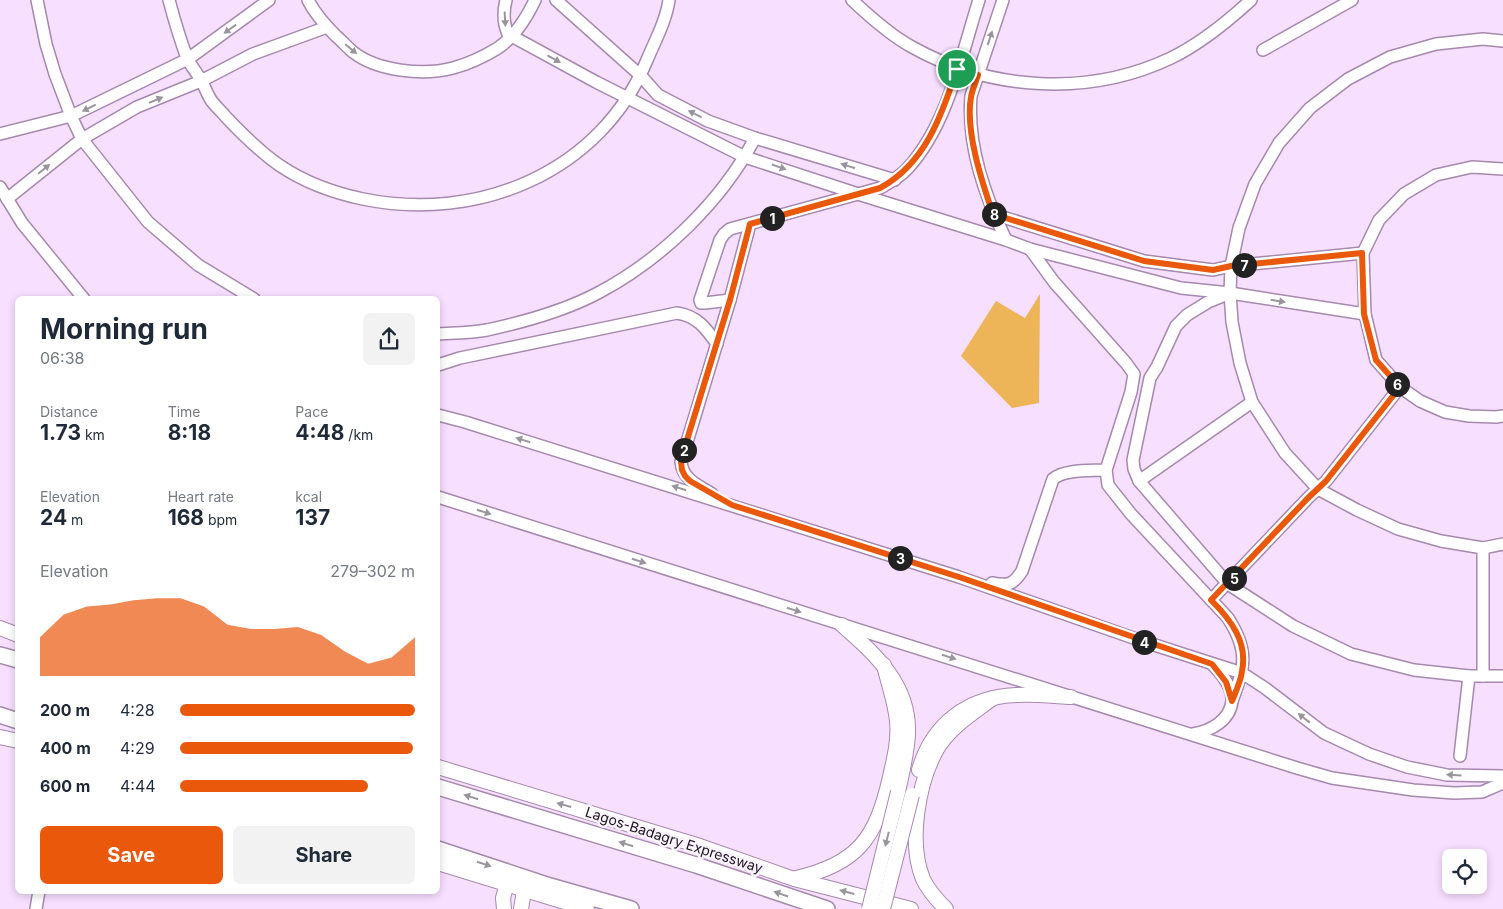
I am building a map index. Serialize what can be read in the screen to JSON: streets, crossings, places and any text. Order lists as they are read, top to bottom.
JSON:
{
  "streets": {
    "highway": ["Lagos-Badagry Expressway"]
  },
  "one_way": ["Lagos-Badagry Expressway"],
  "page": {
    "pins": [
      "8",
      "1",
      "7",
      "6",
      "2",
      "3",
      "5",
      "4"
    ],
    "heading": ["Morning run", "06:38"],
    "stats": [
      ["Distance", "1.73 km"],
      ["Time", "8:18"],
      ["Pace", "4:48 /km"],
      ["Elevation", "24 m"],
      ["Heart rate", "168 bpm"],
      ["kcal", "137"]
    ],
    "chart": ["Elevation", "279–302 m"],
    "list": [
      {
        "name": "200 m",
        "note": "4:28"
      },
      {
        "name": "400 m",
        "note": "4:29"
      },
      {
        "name": "600 m",
        "note": "4:44"
      }
    ],
    "buttons": ["Save", "Share"]
  }
}
